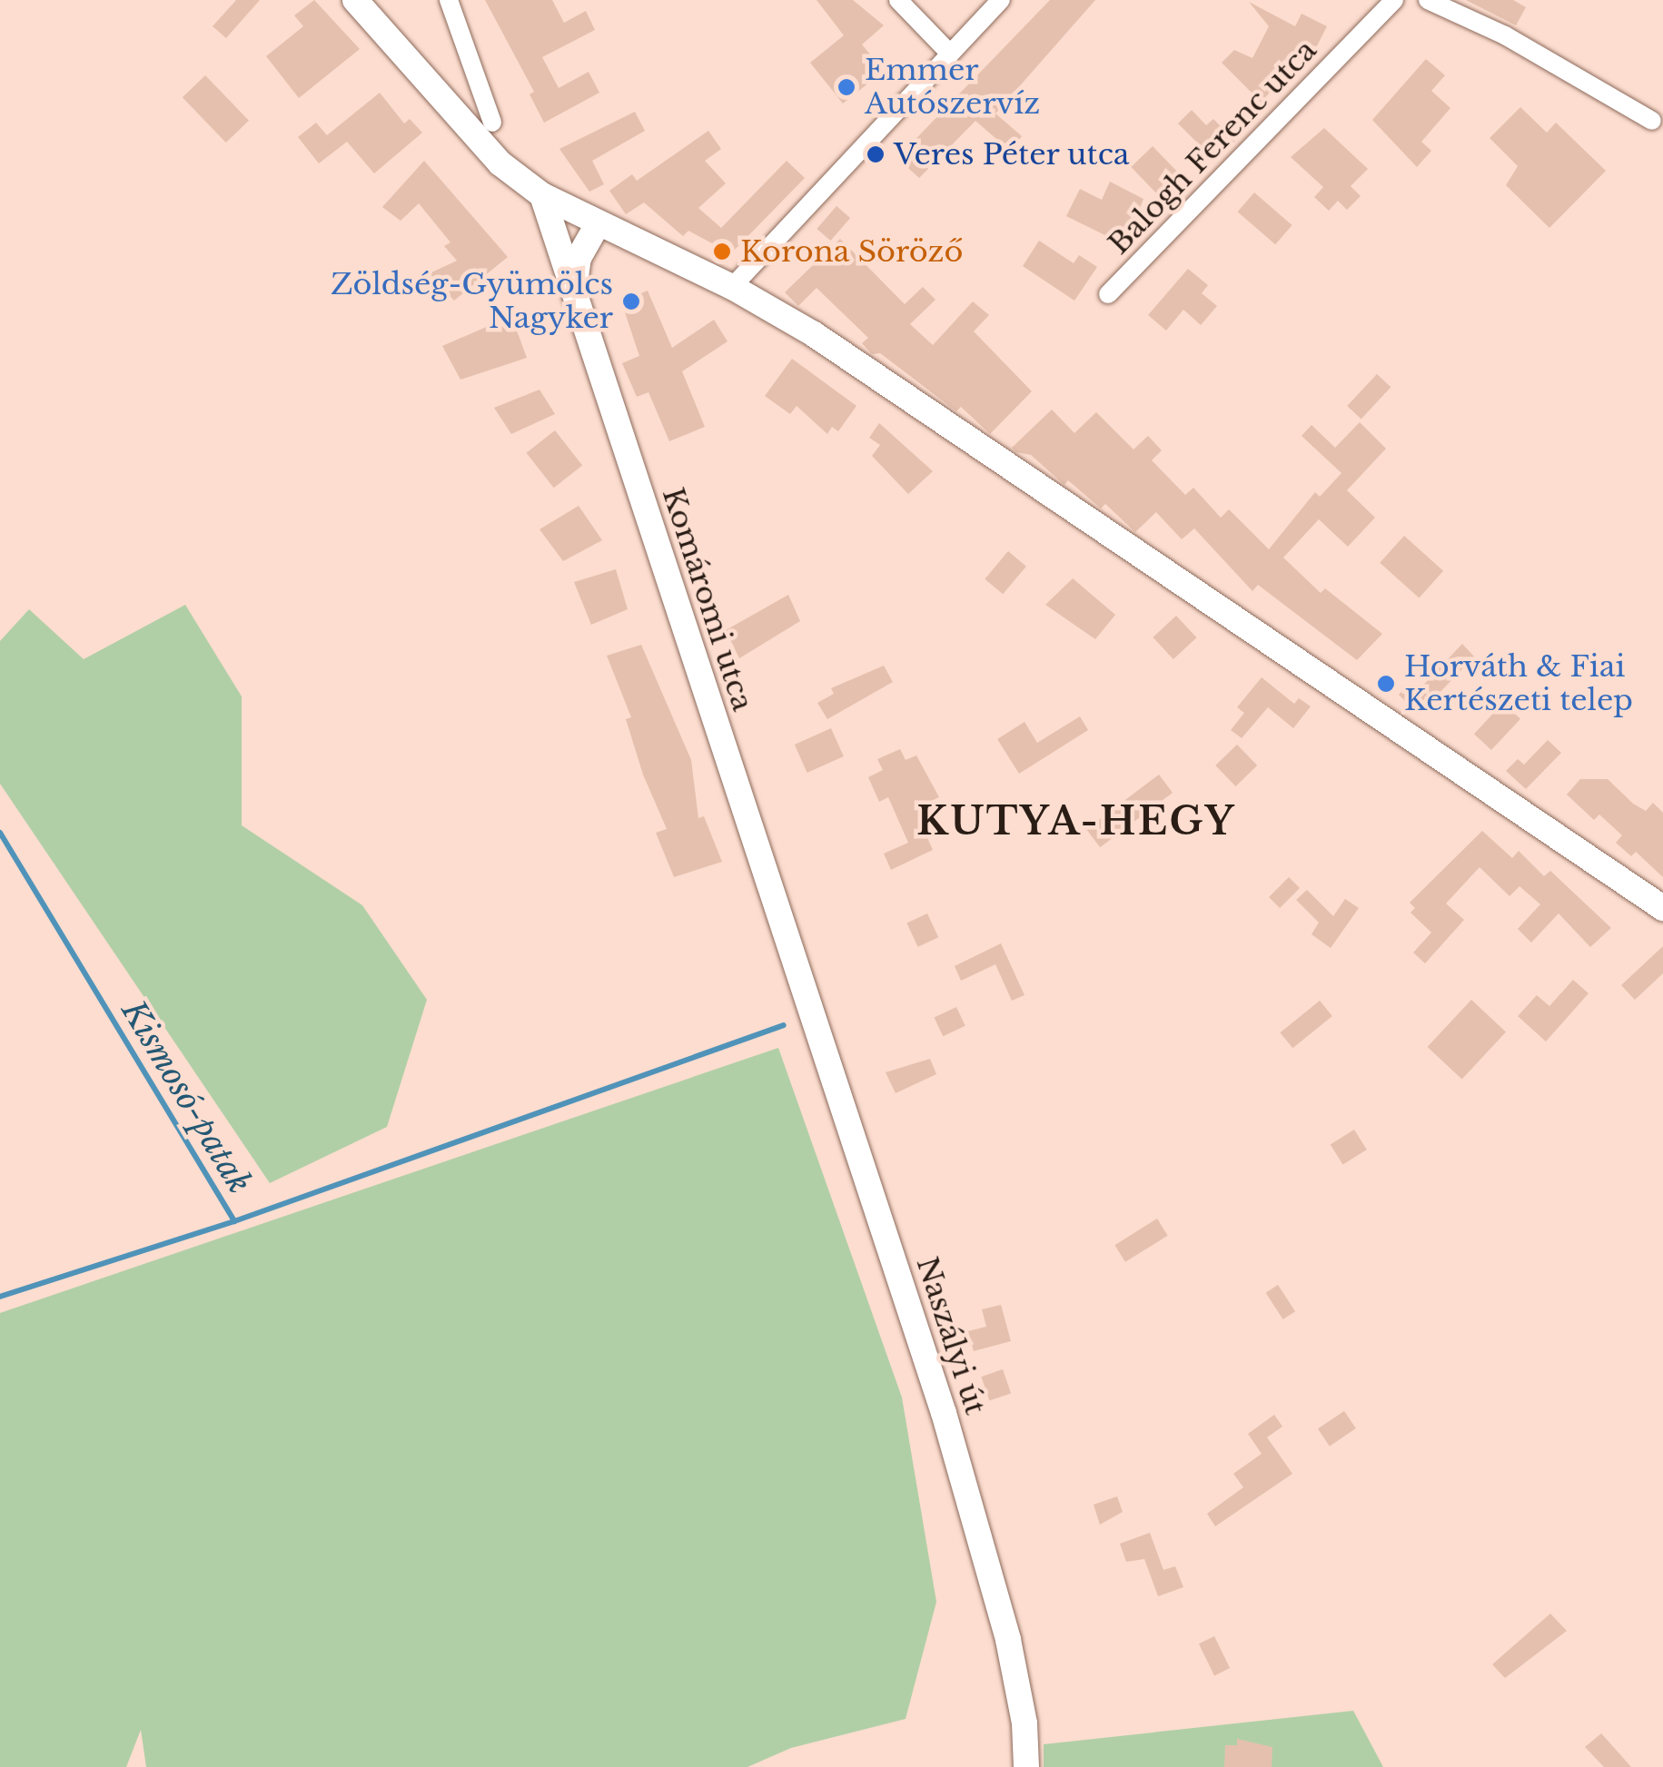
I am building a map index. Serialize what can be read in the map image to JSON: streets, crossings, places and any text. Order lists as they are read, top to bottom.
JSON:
{
  "streets": {
    "main road": ["Komáromi utca", "Naszályi út"],
    "street": ["Balogh Ferenc utca"]
  },
  "crossings": [
    ["Komáromi utca", "Naszályi út"]
  ],
  "districts": ["KUTYA-HEGY"],
  "water": ["Kismosó-patak"],
  "places": [
    "Emmer Autószervíz",
    "Veres Péter utca",
    "Korona Söröző",
    "Zöldség-Gyümölcs Nagyker",
    "Horváth & Fiai Kertészeti telep"
  ]
}
